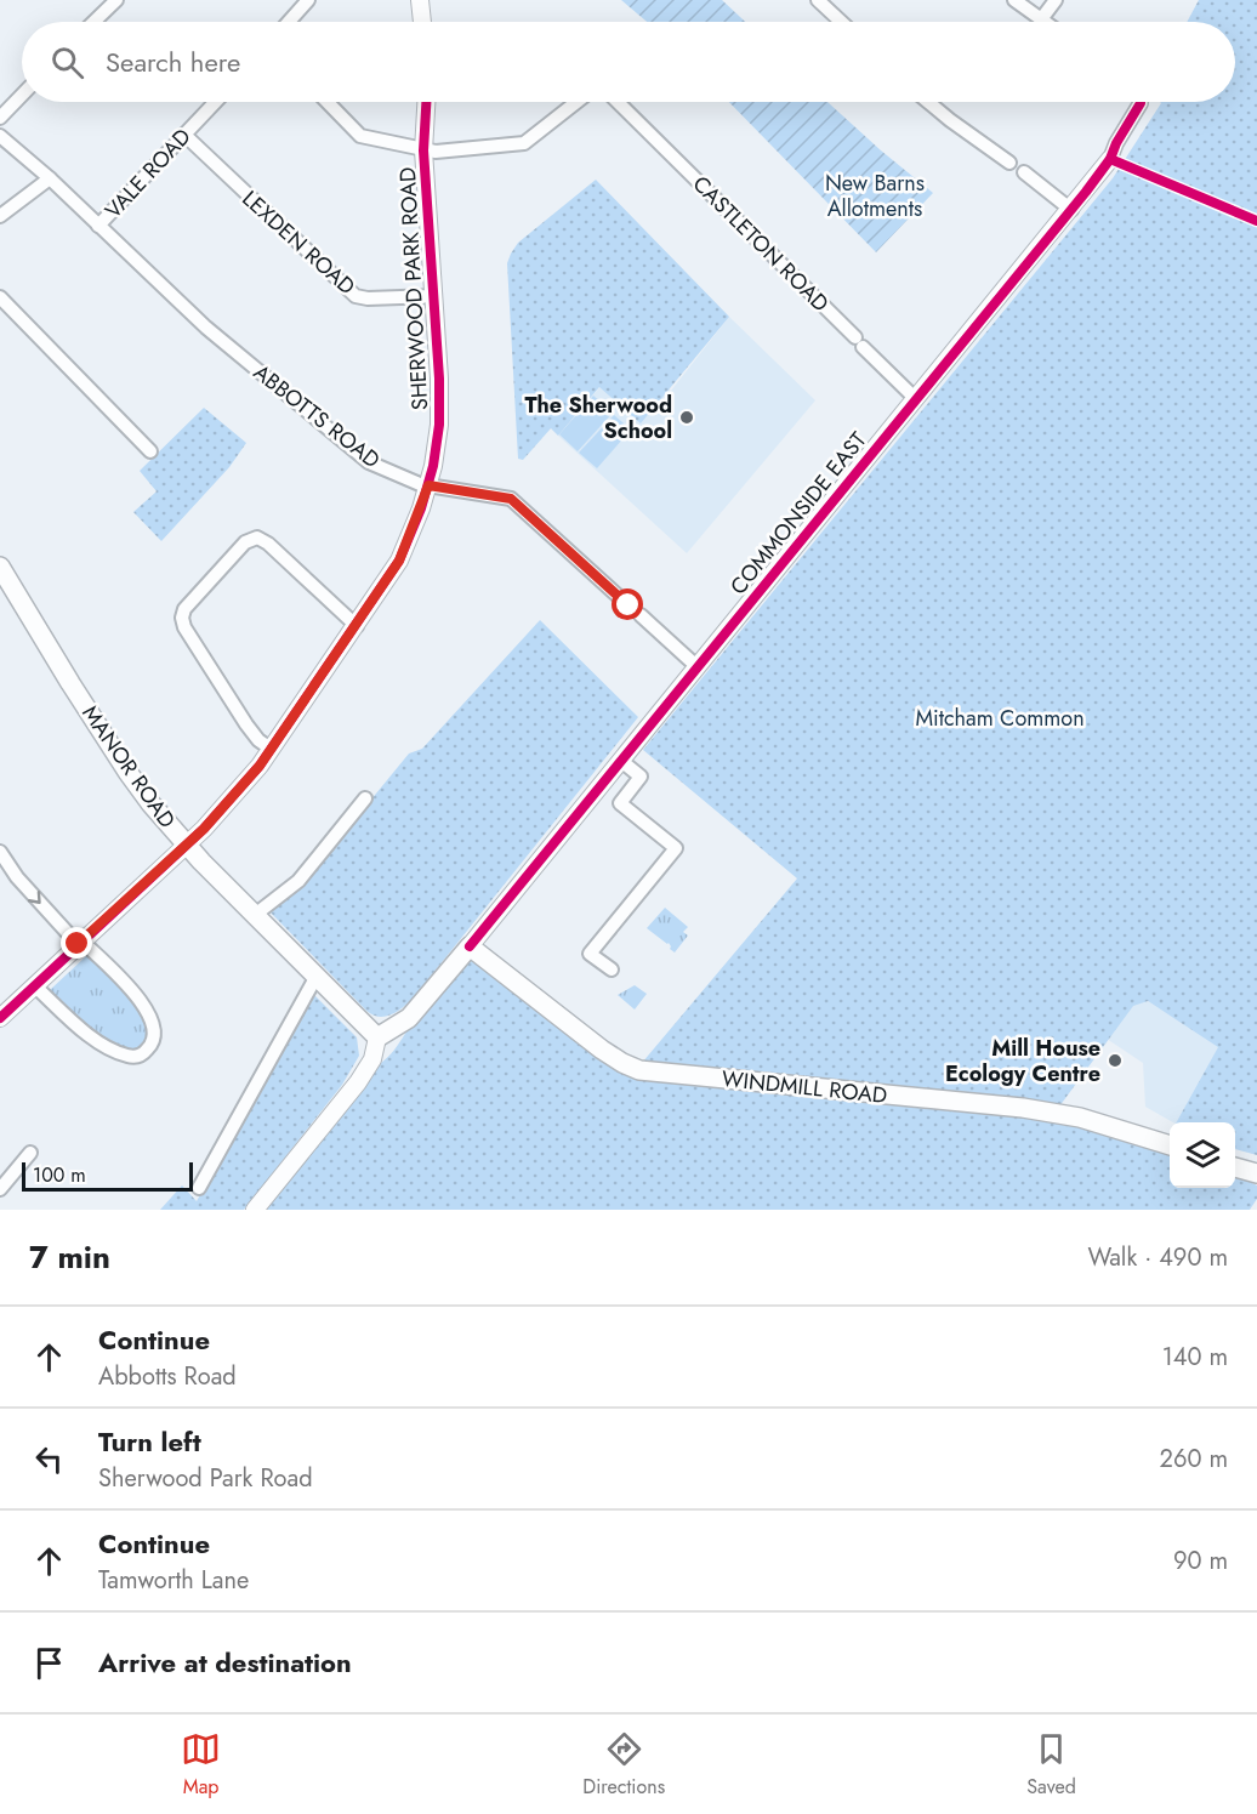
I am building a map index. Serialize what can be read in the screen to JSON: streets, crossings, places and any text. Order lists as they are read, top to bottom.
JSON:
{
  "streets": {
    "main road": ["COMMONSIDE EAST", "MANOR ROAD", "WINDMILL ROAD"],
    "street": [
      "VALE ROAD",
      "LEXDEN ROAD",
      "CASTLETON ROAD",
      "SHERWOOD PARK ROAD",
      "ABBOTTS ROAD"
    ]
  },
  "crossings": [
    ["VALE ROAD", "LEXDEN ROAD"],
    ["VALE ROAD", "ABBOTTS ROAD"],
    ["LEXDEN ROAD", "SHERWOOD PARK ROAD"],
    ["CASTLETON ROAD", "COMMONSIDE EAST"],
    ["SHERWOOD PARK ROAD", "ABBOTTS ROAD"],
    ["SHERWOOD PARK ROAD", "MANOR ROAD"],
    ["COMMONSIDE EAST", "MANOR ROAD"],
    ["COMMONSIDE EAST", "WINDMILL ROAD"]
  ],
  "parks": ["New Barns Allotments", "Mitcham Common"],
  "places": ["The Sherwood School", "Mill House Ecology Centre"],
  "scale_bar": "100 m",
  "page": {
    "search": "Search here",
    "scale": "100 m",
    "heading": ["7 min", "Walk · 490 m"],
    "list": [
      ["Continue", "Abbotts Road", "140 m"],
      ["Turn left", "Sherwood Park Road", "260 m"],
      ["Continue", "Tamworth Lane", "90 m"],
      "Arrive at destination"
    ],
    "nav": ["Map", "Directions", "Saved"]
  }
}
